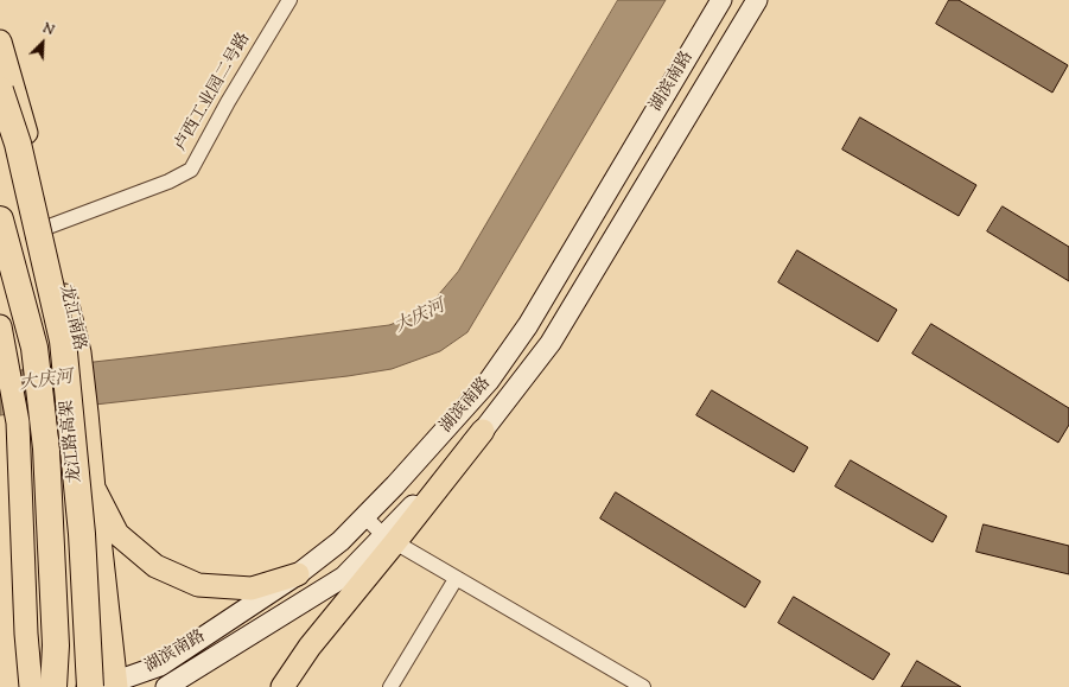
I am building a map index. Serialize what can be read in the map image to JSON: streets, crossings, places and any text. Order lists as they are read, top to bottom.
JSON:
{
  "streets": {
    "highway": ["龙江路高架"],
    "main road": ["湖滨南路", "龙江南路"],
    "street": ["卢西工业园二号路"]
  },
  "crossings": [
    ["湖滨南路", "龙江南路"],
    ["湖滨南路", "龙江路高架"],
    ["卢西工业园二号路", "龙江南路"],
    ["龙江南路", "龙江路高架"]
  ],
  "water": ["大庆河"],
  "north": "top right"
}
